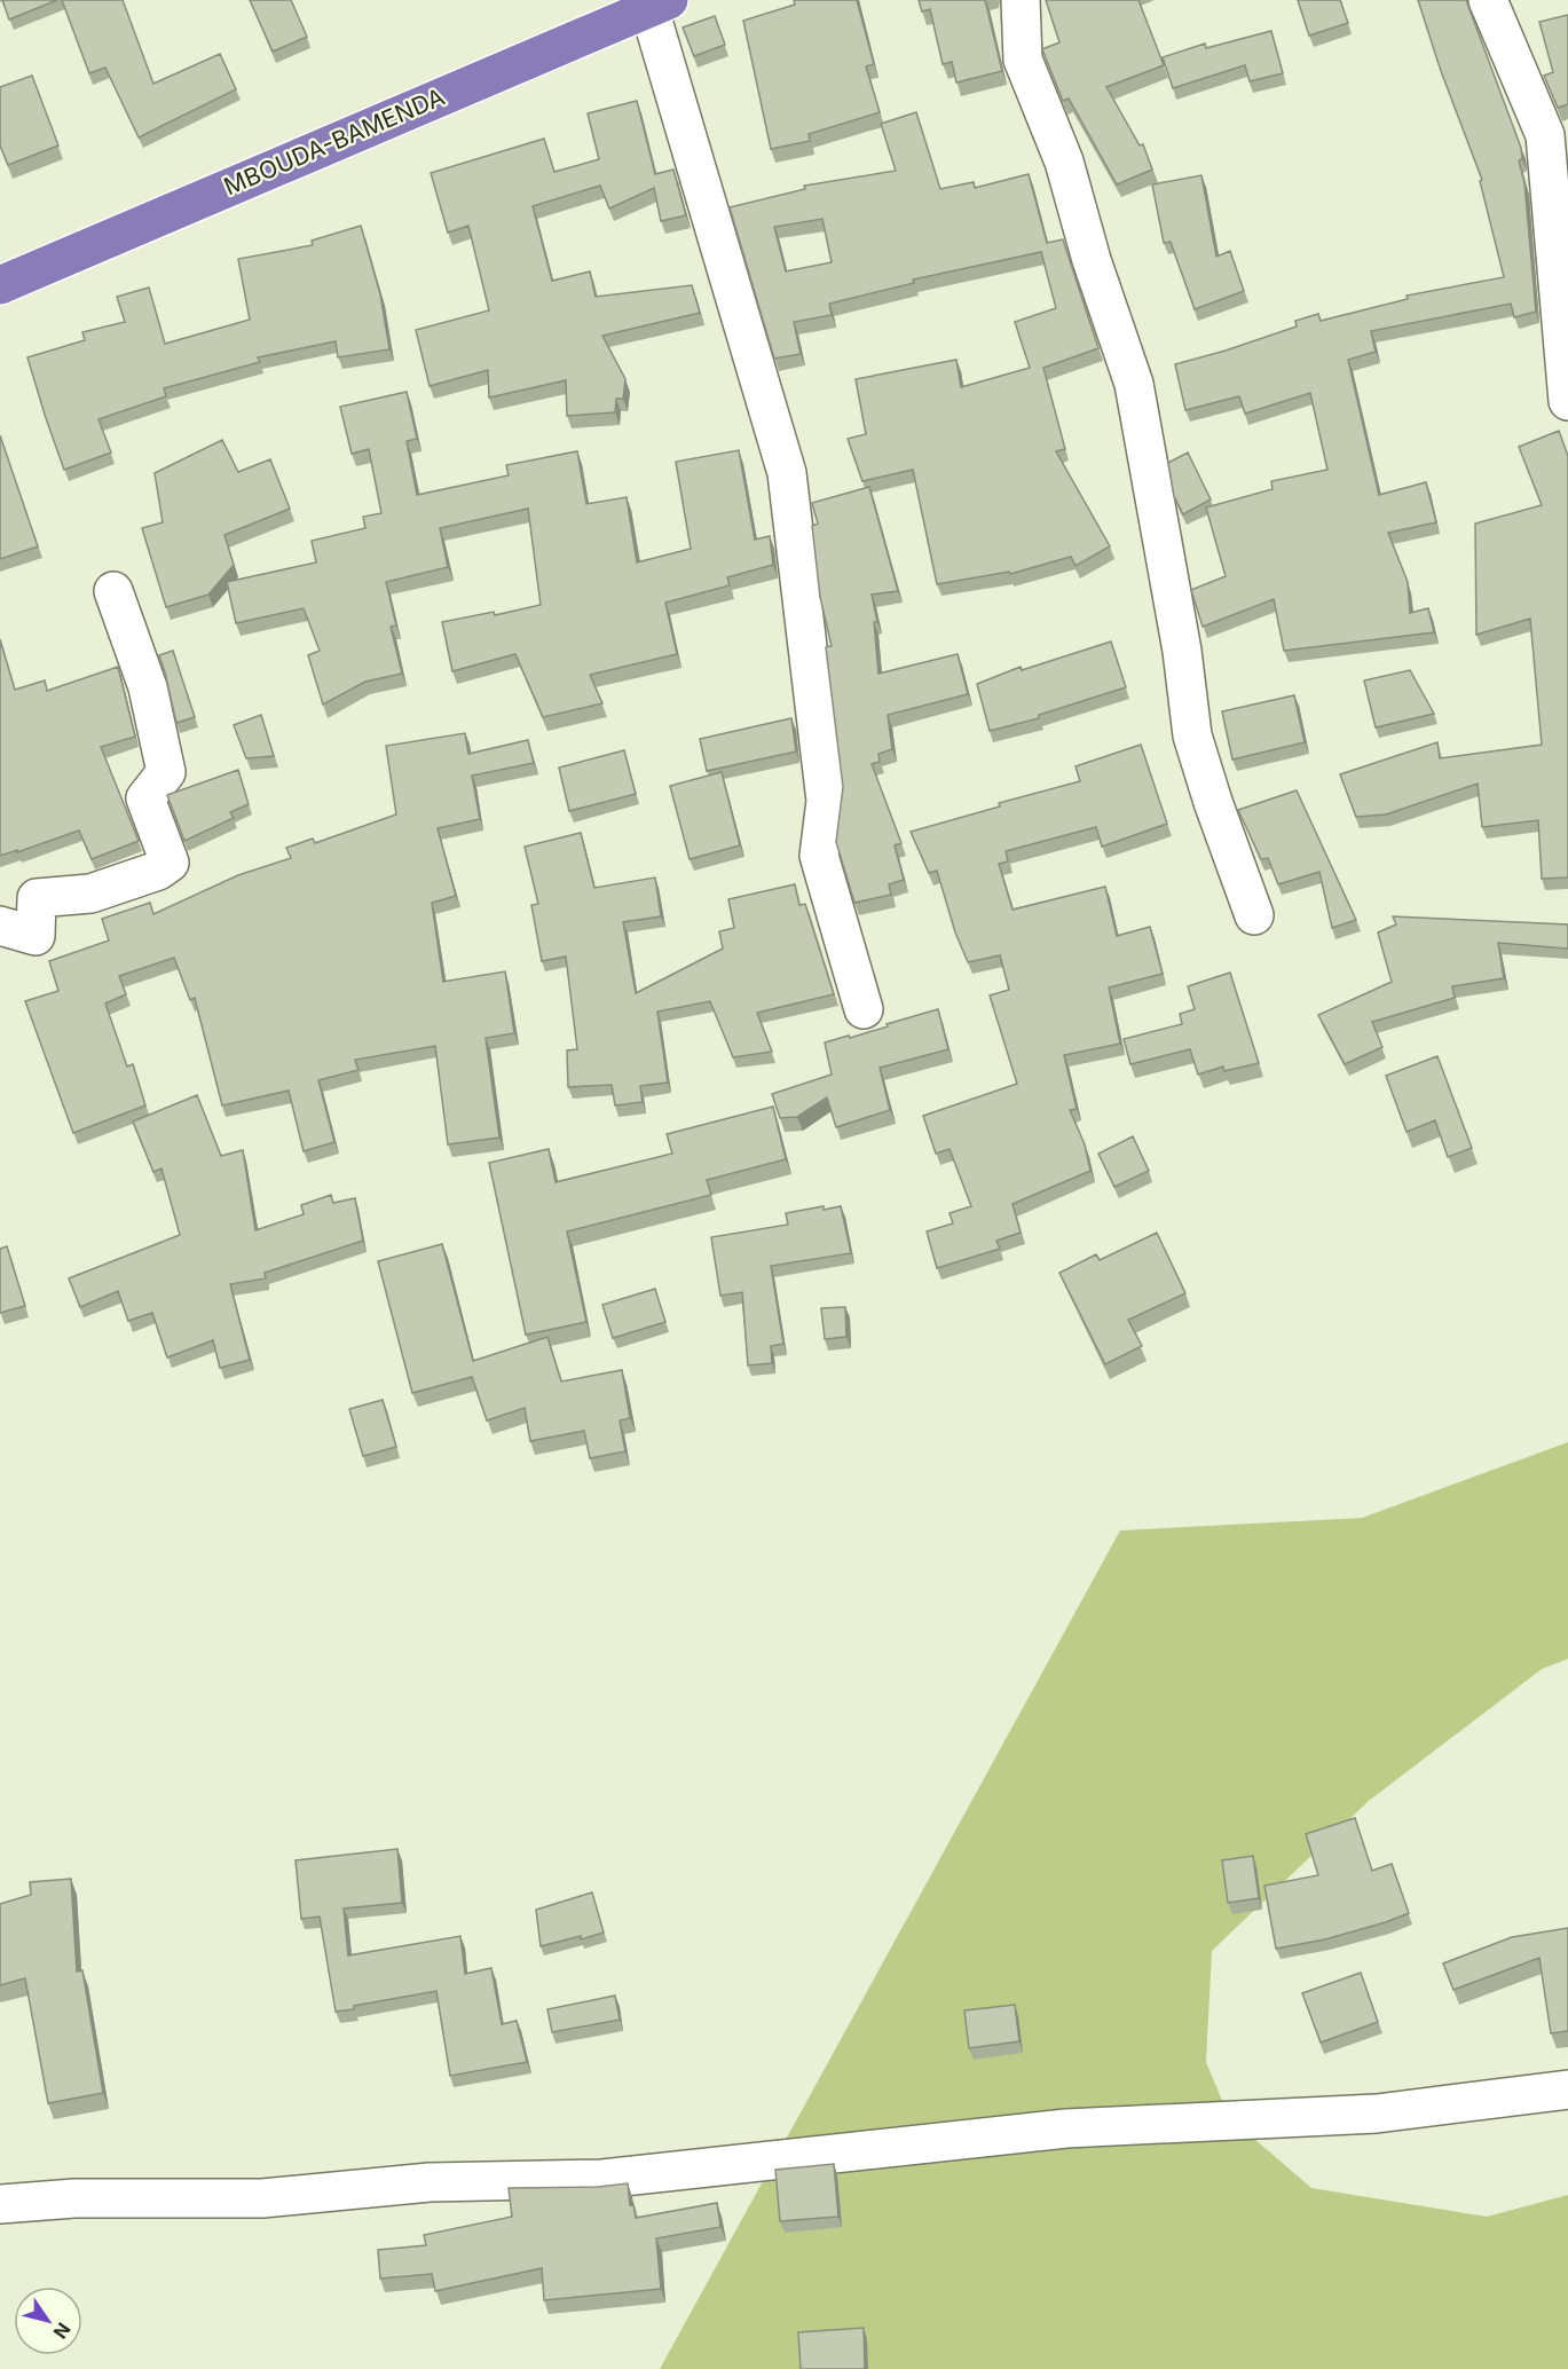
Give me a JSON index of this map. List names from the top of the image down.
{
  "streets": {
    "highway": ["MBOUDA-BAMENDA"]
  },
  "north": "bottom right"
}
